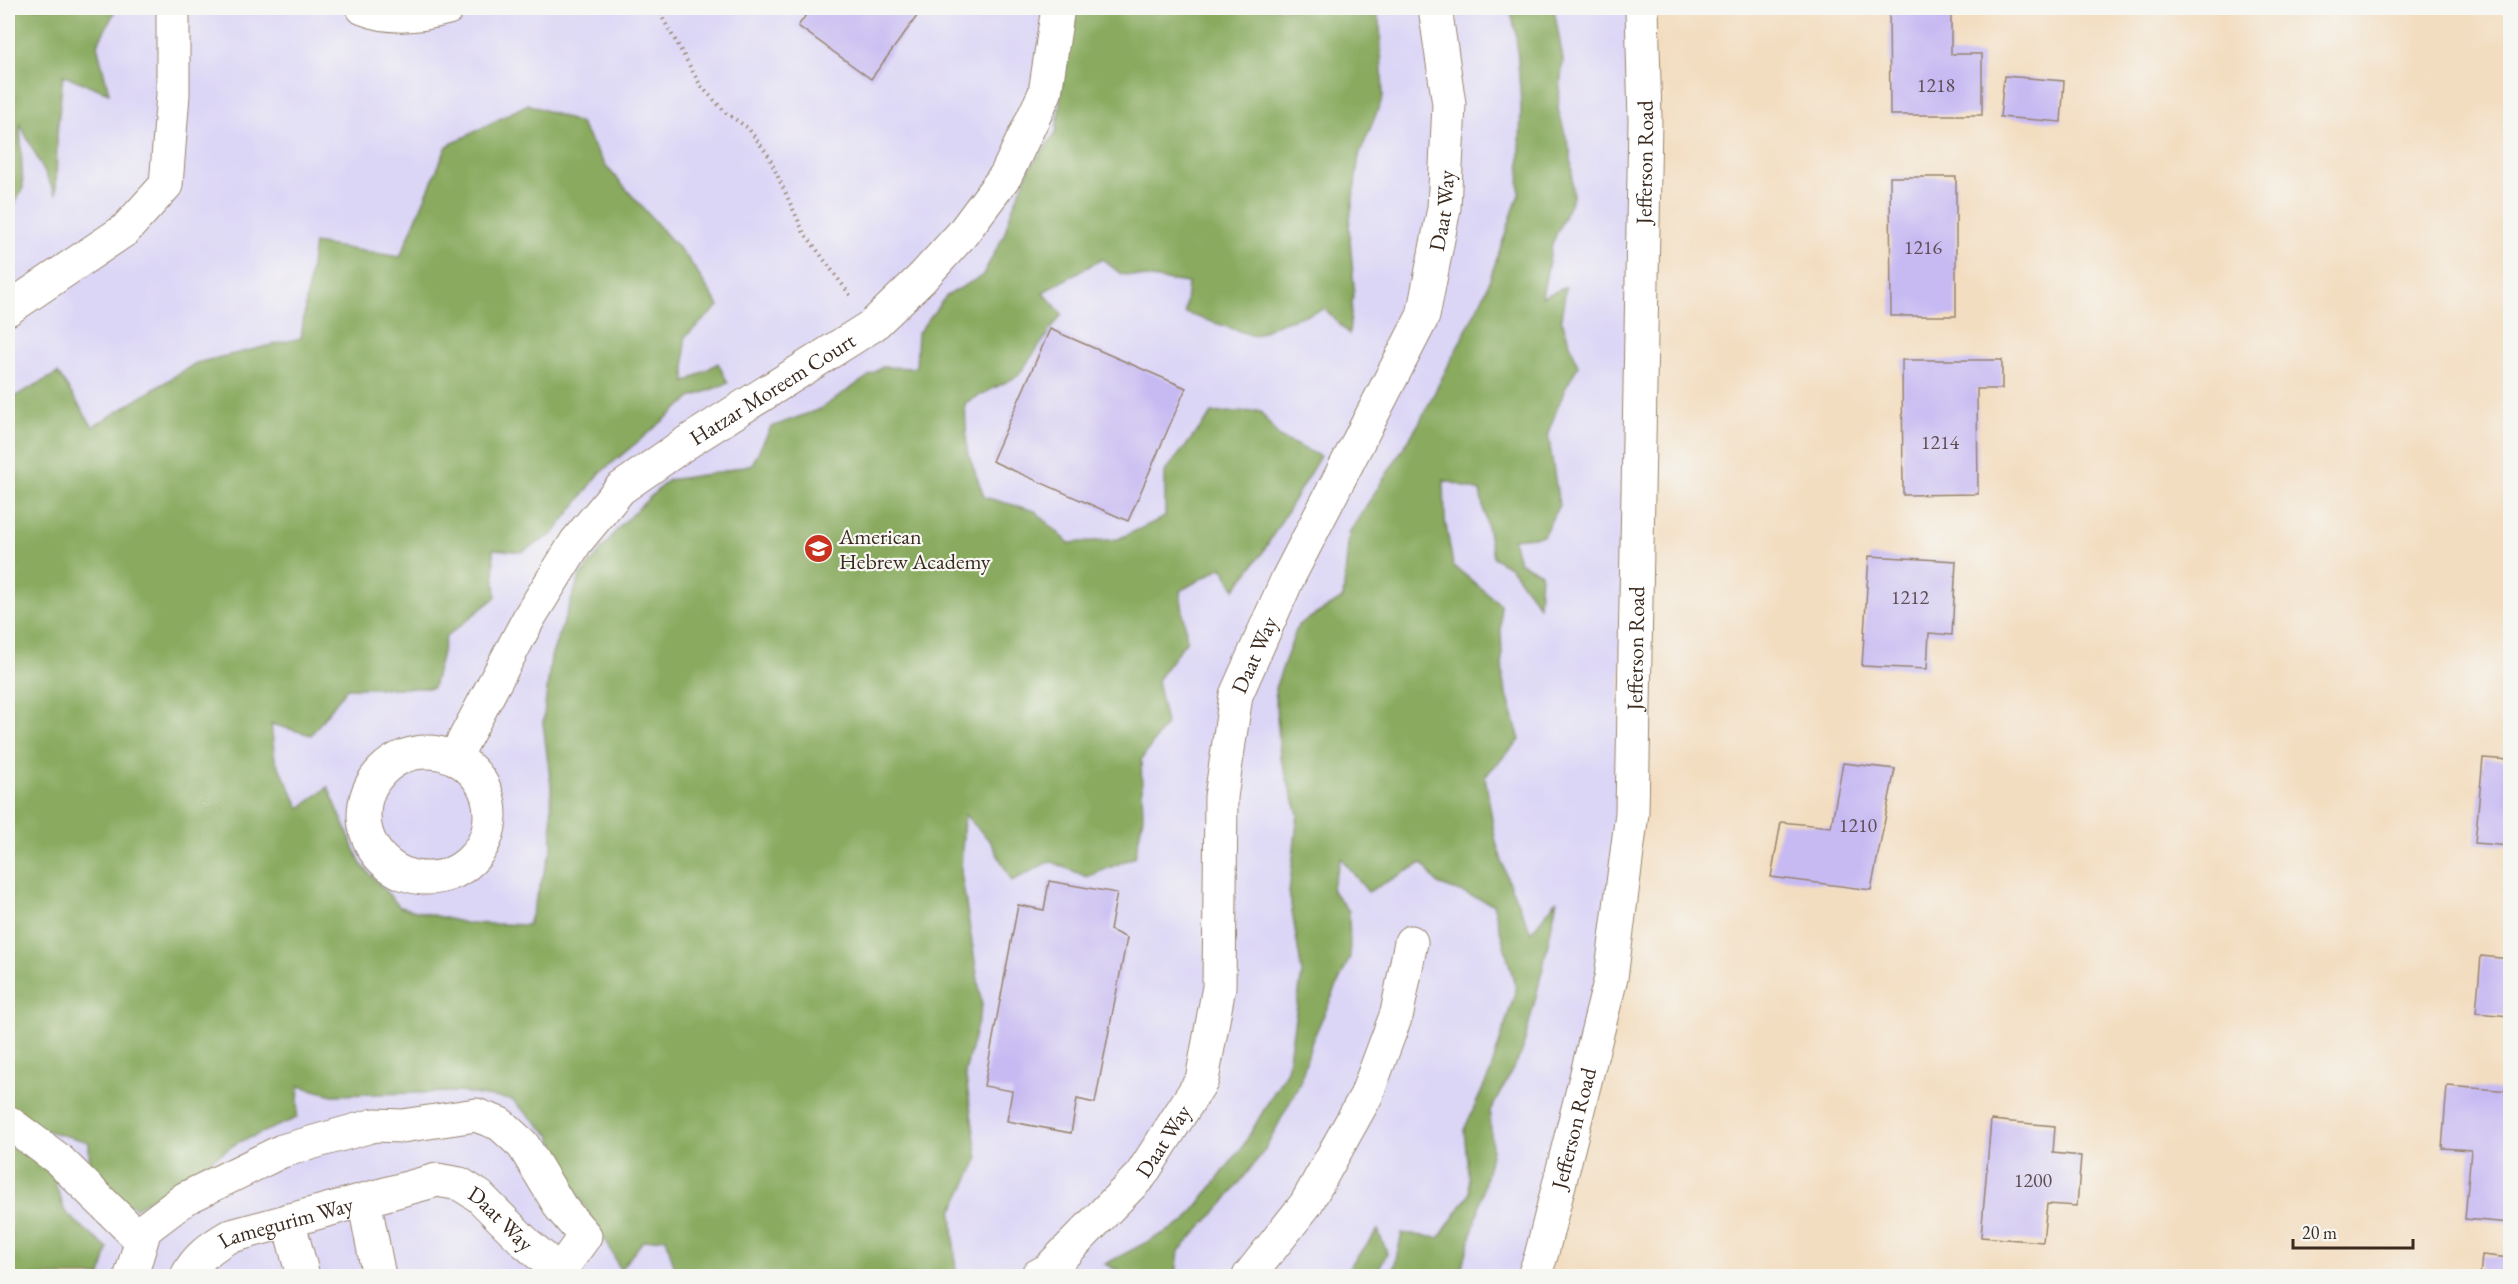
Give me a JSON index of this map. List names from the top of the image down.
{
  "streets": {
    "street": [
      "Jefferson Road",
      "Daat Way",
      "Hatzar Moreem Court",
      "Lamegurim Way"
    ]
  },
  "crossings": [
    ["Daat Way", "Lamegurim Way"]
  ],
  "places": {
    "school or university": ["American Hebrew Academy"]
  },
  "house_numbers": [
    "1218",
    "1216",
    "1214",
    "1212",
    "1210",
    "1200"
  ],
  "scale_bar": "20 m"
}
